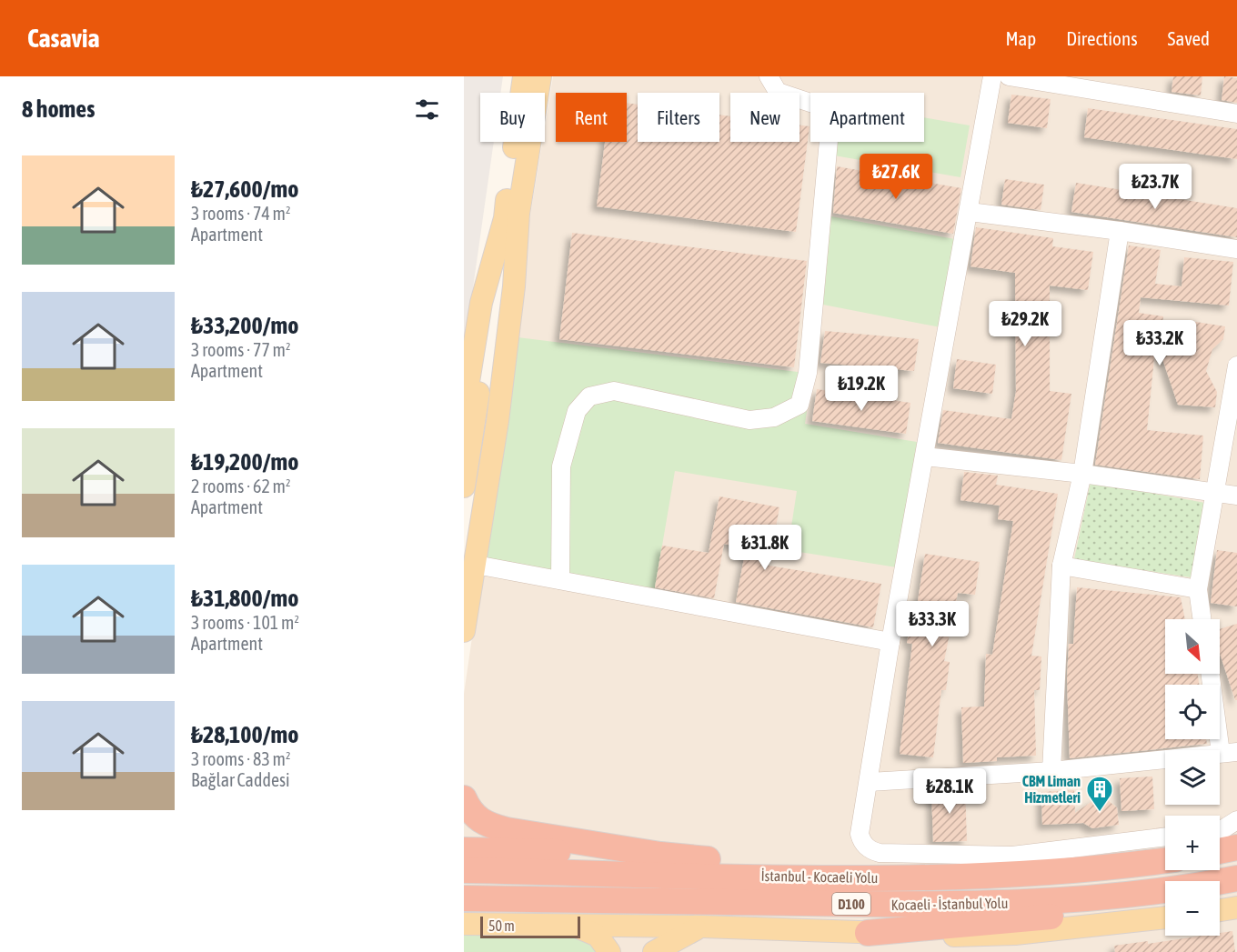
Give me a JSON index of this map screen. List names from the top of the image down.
{
  "streets": {
    "highway": ["İstanbul - Kocaeli Yolu", "D100", "Kocaeli - İstanbul Yolu"]
  },
  "places": {
    "building": ["CBM Liman Hizmetleri"]
  },
  "scale_bar": "50 m",
  "north": "bottom right",
  "page": {
    "header": "Casavia",
    "nav": ["Map", "Directions", "Saved"],
    "heading": "8 homes",
    "chip": [
      "Buy",
      "Rent",
      "Filters",
      "New",
      "Apartment"
    ],
    "list": [
      {
        "name": "₺27,600/mo",
        "note": "3 rooms · 74 m² · Apartment"
      },
      {
        "name": "₺33,200/mo",
        "note": "3 rooms · 77 m² · Apartment"
      },
      {
        "name": "₺19,200/mo",
        "note": "2 rooms · 62 m² · Apartment"
      },
      {
        "name": "₺31,800/mo",
        "note": "3 rooms · 101 m² · Apartment"
      },
      {
        "name": "₺28,100/mo",
        "note": "3 rooms · 83 m² · Bağlar Caddesi"
      }
    ],
    "price": [
      "₺27.6K",
      "₺23.7K",
      "₺29.2K",
      "₺33.2K",
      "₺19.2K",
      "₺31.8K",
      "₺33.3K",
      "₺28.1K"
    ],
    "map_buttons": ["+", "−"],
    "scale": "50 m"
  }
}
